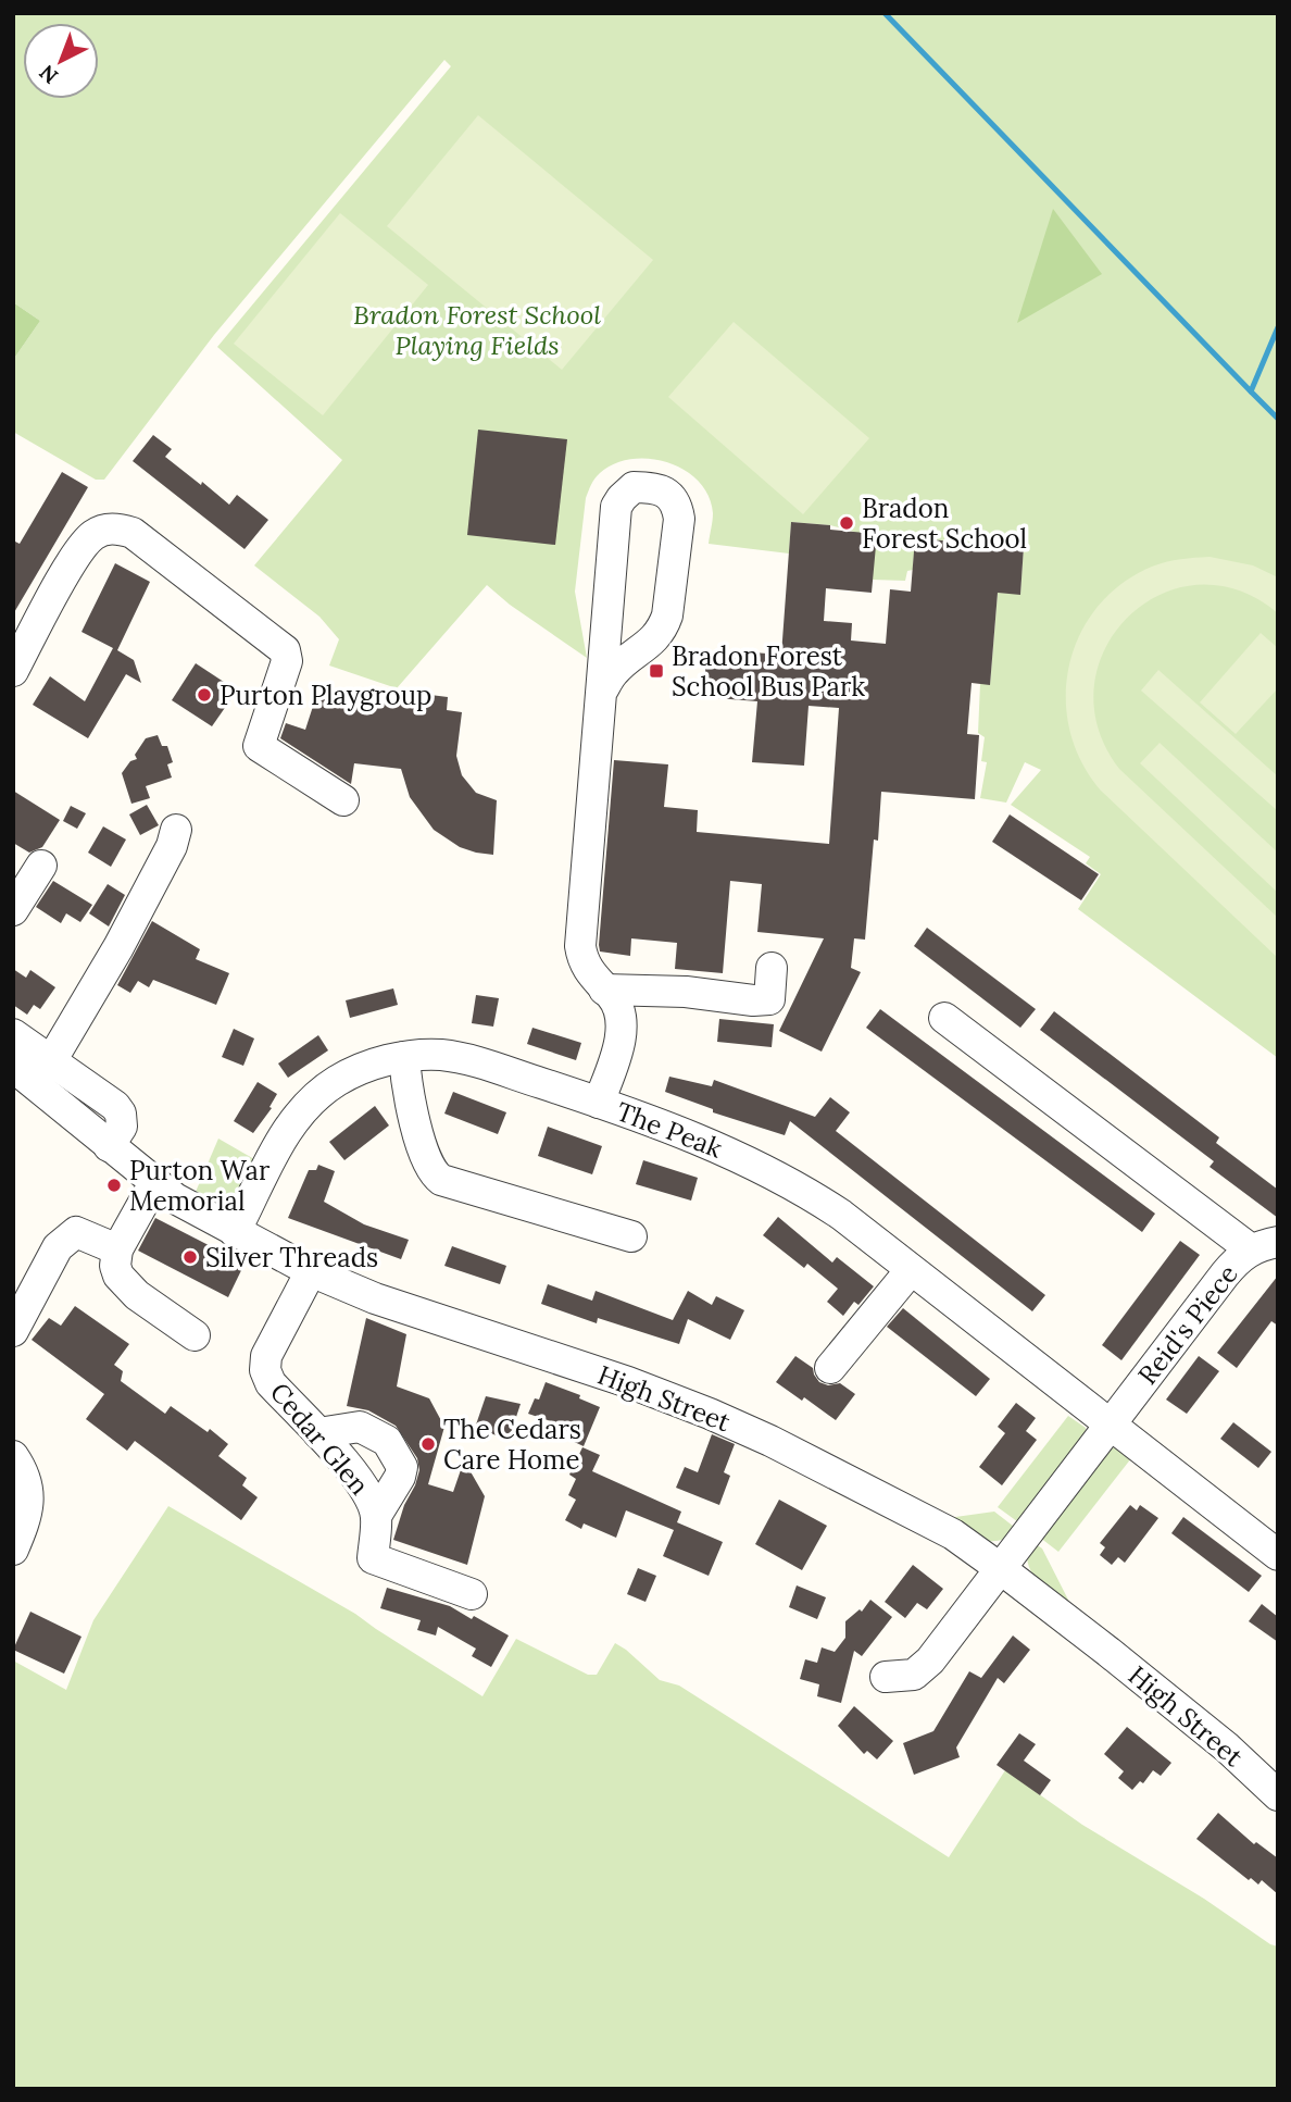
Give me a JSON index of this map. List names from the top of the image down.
{
  "streets": {
    "street": [
      "The Peak",
      "Reid's Piece",
      "High Street",
      "Cedar Glen"
    ]
  },
  "crossings": [
    ["The Peak", "Reid's Piece"],
    ["The Peak", "High Street"],
    ["Reid's Piece", "High Street"],
    ["High Street", "Cedar Glen"]
  ],
  "parks": ["Bradon Forest School Playing Fields"],
  "places": {
    "other": [
      "Bradon Forest School",
      "Purton Playgroup",
      "Purton War Memorial",
      "Silver Threads",
      "The Cedars Care Home"
    ],
    "transit": ["Bradon Forest School Bus Park"]
  },
  "north": "bottom left"
}
